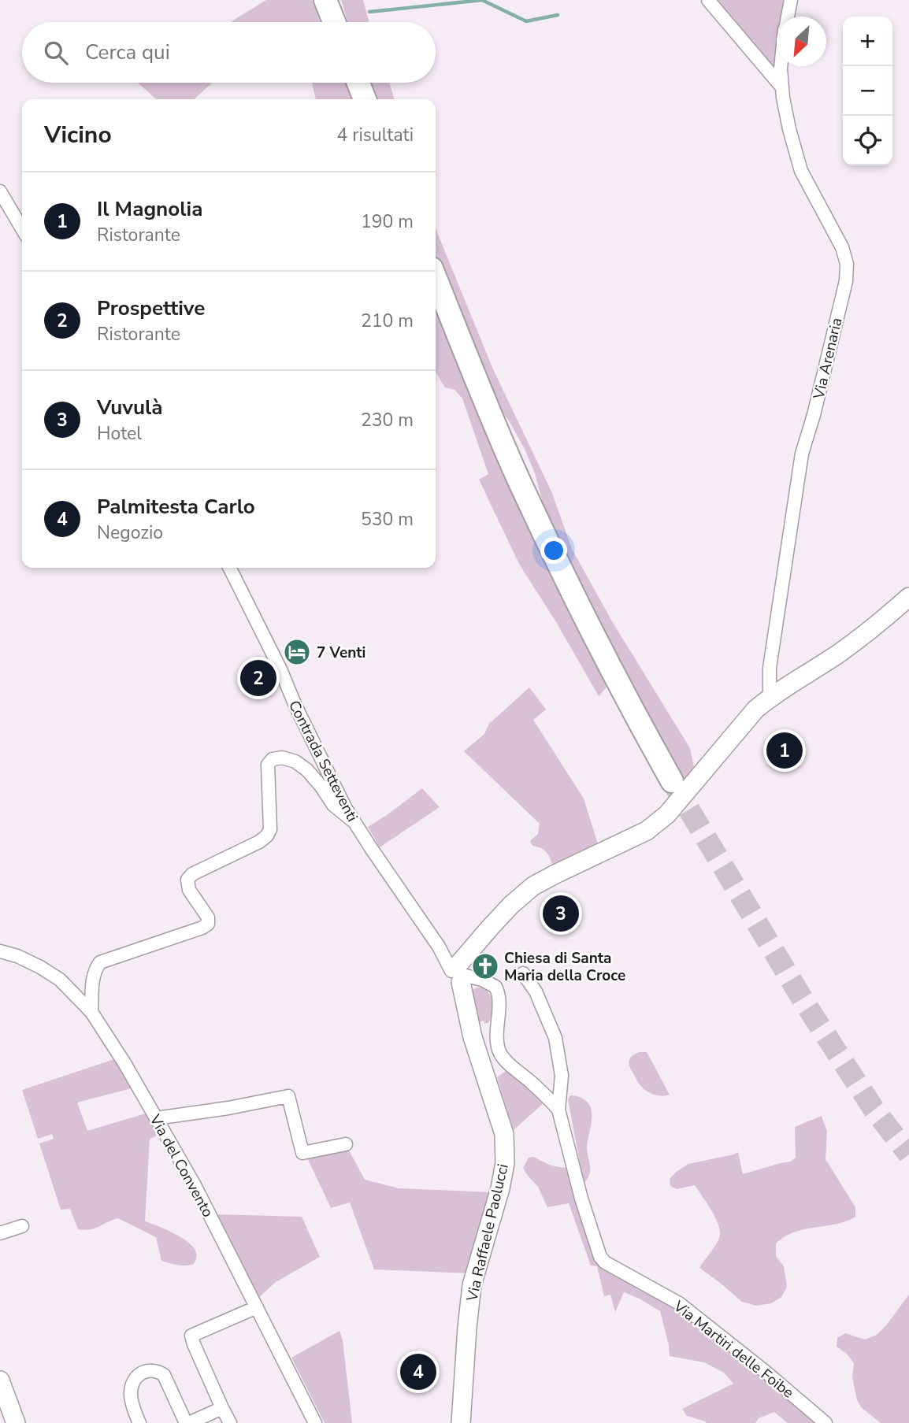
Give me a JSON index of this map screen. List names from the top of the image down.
{
  "streets": {
    "main road": ["Via Raffaele Paolucci"],
    "street": [
      "Via Arenaria",
      "Contrada Setteventi",
      "Via del Convento",
      "Via Martiri delle Foibe"
    ]
  },
  "crossings": [
    ["Contrada Setteventi", "Via Raffaele Paolucci"],
    ["Contrada Setteventi", "Via Martiri delle Foibe"],
    ["Via Raffaele Paolucci", "Via Martiri delle Foibe"]
  ],
  "places": {
    "hotel": ["7 Venti"],
    "church": ["Chiesa di Santa Maria della Croce"]
  },
  "north": "bottom left",
  "page": {
    "map_buttons": ["+", "−"],
    "search": "Cerca qui",
    "heading": ["Vicino", "4 risultati"],
    "list": [
      {
        "mark": "1",
        "name": "Il Magnolia",
        "note": "Ristorante",
        "value": "190 m"
      },
      {
        "mark": "2",
        "name": "Prospettive",
        "note": "Ristorante",
        "value": "210 m"
      },
      {
        "mark": "3",
        "name": "Vuvulà",
        "note": "Hotel",
        "value": "230 m"
      },
      {
        "mark": "4",
        "name": "Palmitesta Carlo",
        "note": "Negozio",
        "value": "530 m"
      }
    ],
    "pins": [
      "2",
      "1",
      "3",
      "4"
    ]
  }
}
